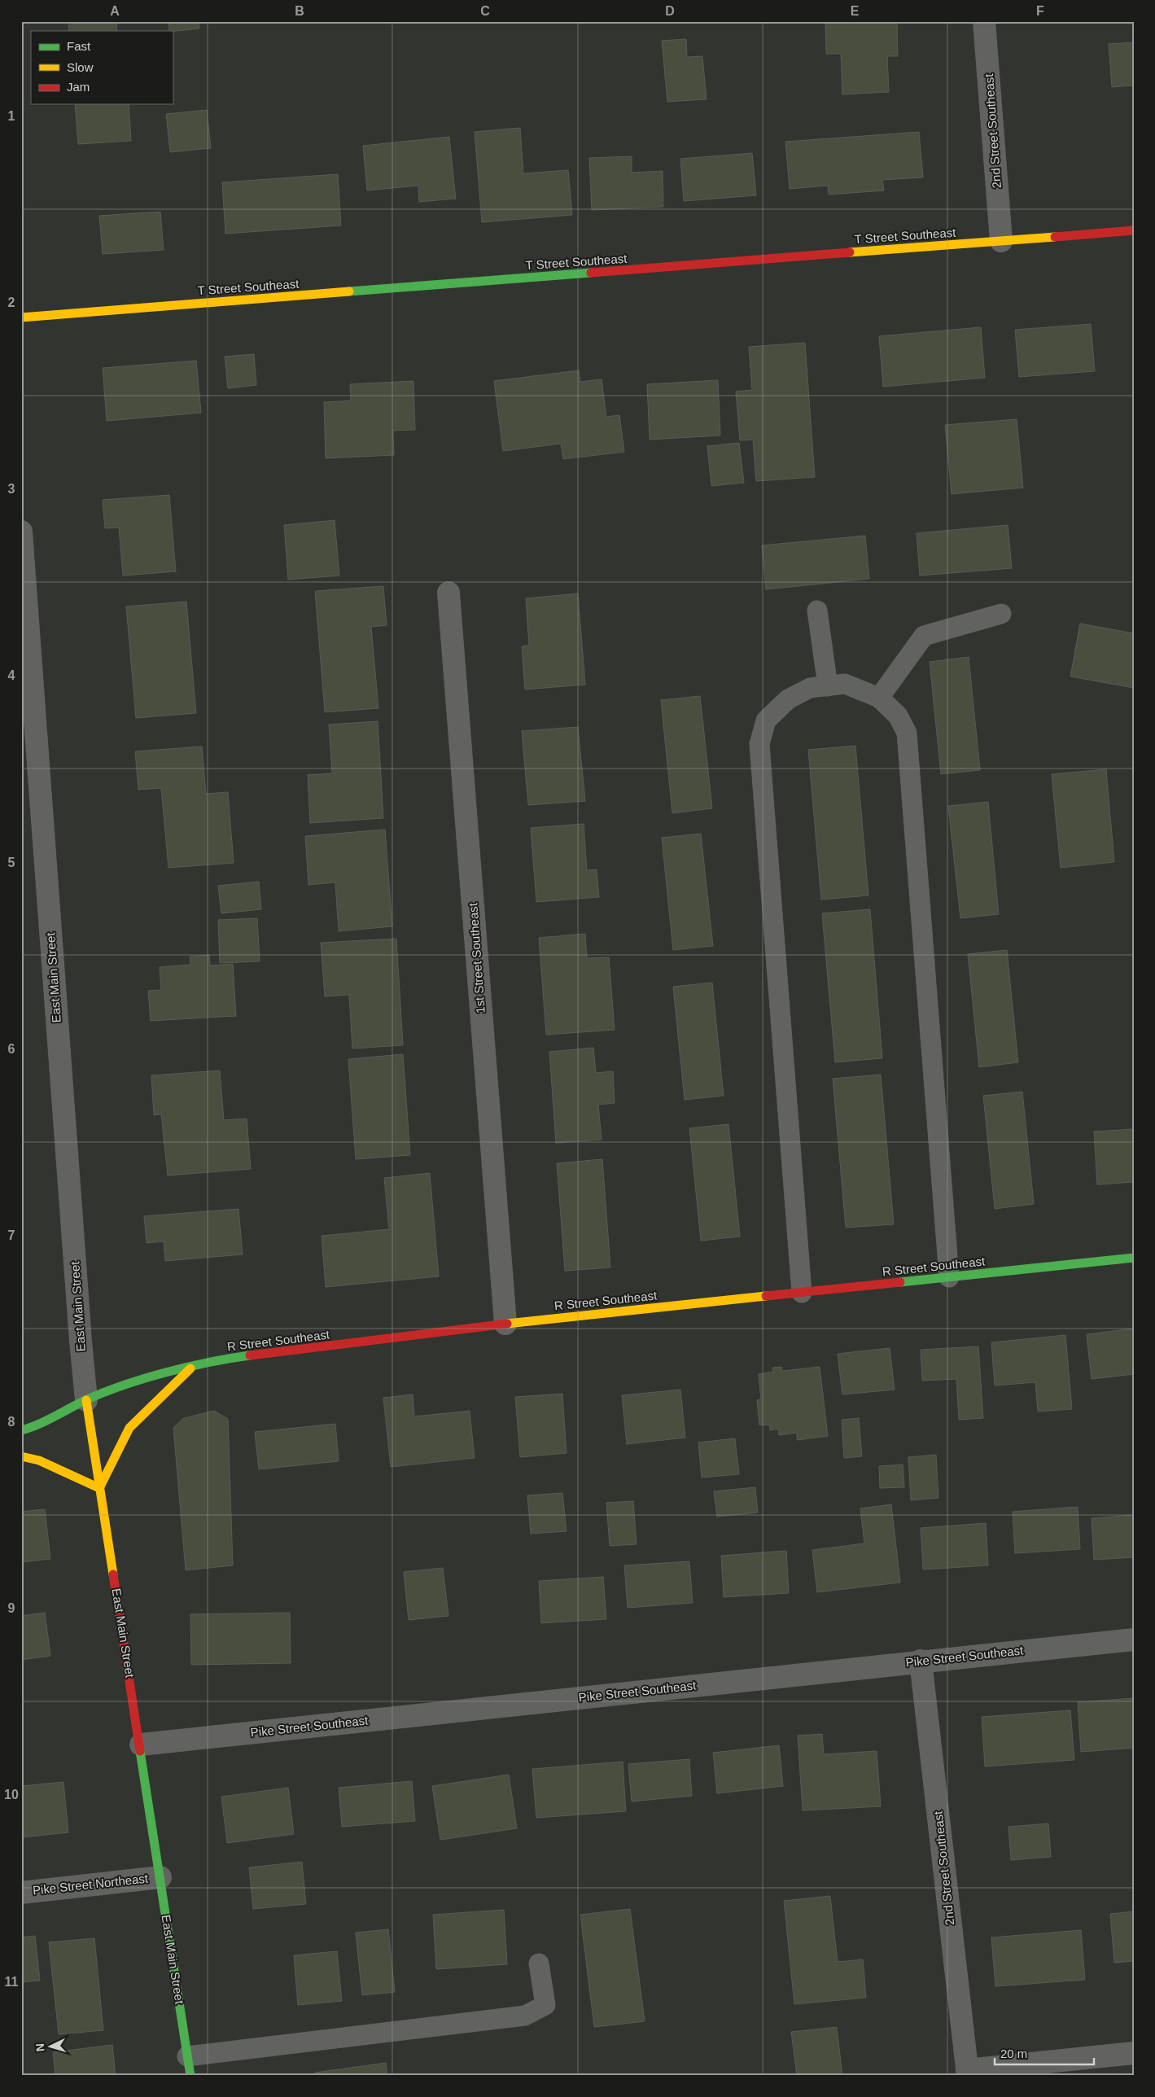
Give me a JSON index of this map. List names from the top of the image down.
{
  "streets": {
    "main road": ["T Street Southeast", "East Main Street", "R Street Southeast"],
    "street": [
      "2nd Street Southeast",
      "1st Street Southeast",
      "Pike Street Southeast",
      "Pike Street Northeast"
    ]
  },
  "crossings": [
    ["2nd Street Southeast", "T Street Southeast"],
    ["2nd Street Southeast", "Pike Street Southeast"],
    ["1st Street Southeast", "R Street Southeast"],
    ["East Main Street", "R Street Southeast"],
    ["East Main Street", "Pike Street Southeast"],
    ["East Main Street", "Pike Street Northeast"]
  ],
  "legend": ["Fast", "Slow", "Jam"],
  "scale_bar": "20 m",
  "north": "left",
  "grid": {
    "columns": [
      "A",
      "B",
      "C",
      "D",
      "E",
      "F"
    ],
    "rows": [
      "1",
      "2",
      "3",
      "4",
      "5",
      "6",
      "7",
      "8",
      "9",
      "10",
      "11"
    ]
  }
}
